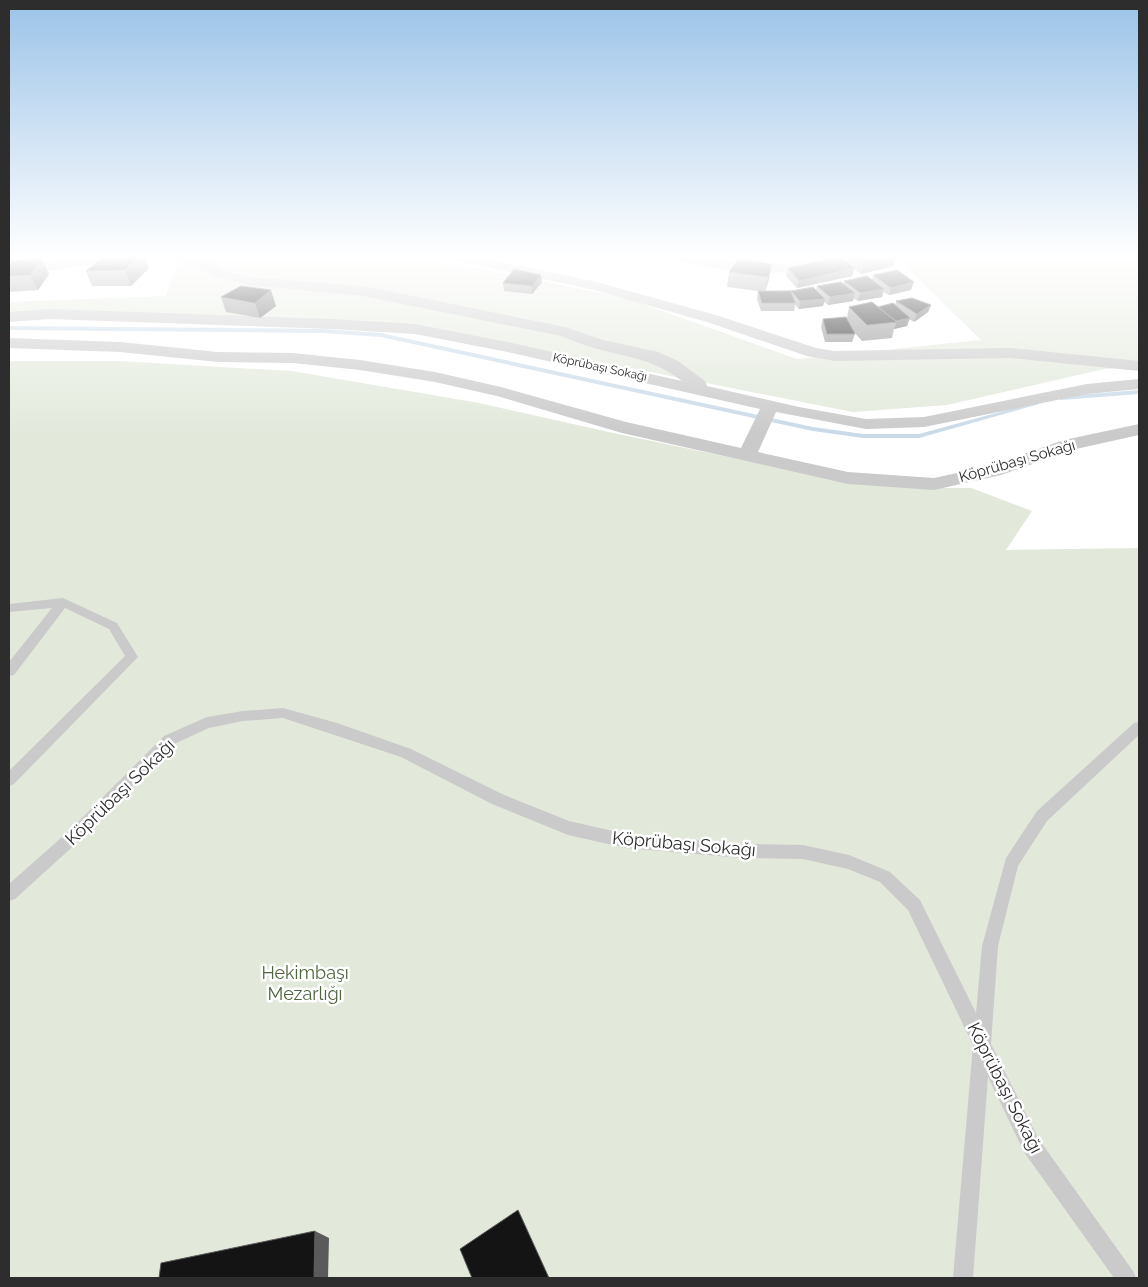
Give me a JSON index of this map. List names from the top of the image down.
{
  "streets": {
    "street": ["Köprübaşı Sokağı"]
  },
  "parks": ["Hekimbaşı Mezarlığı"]
}
